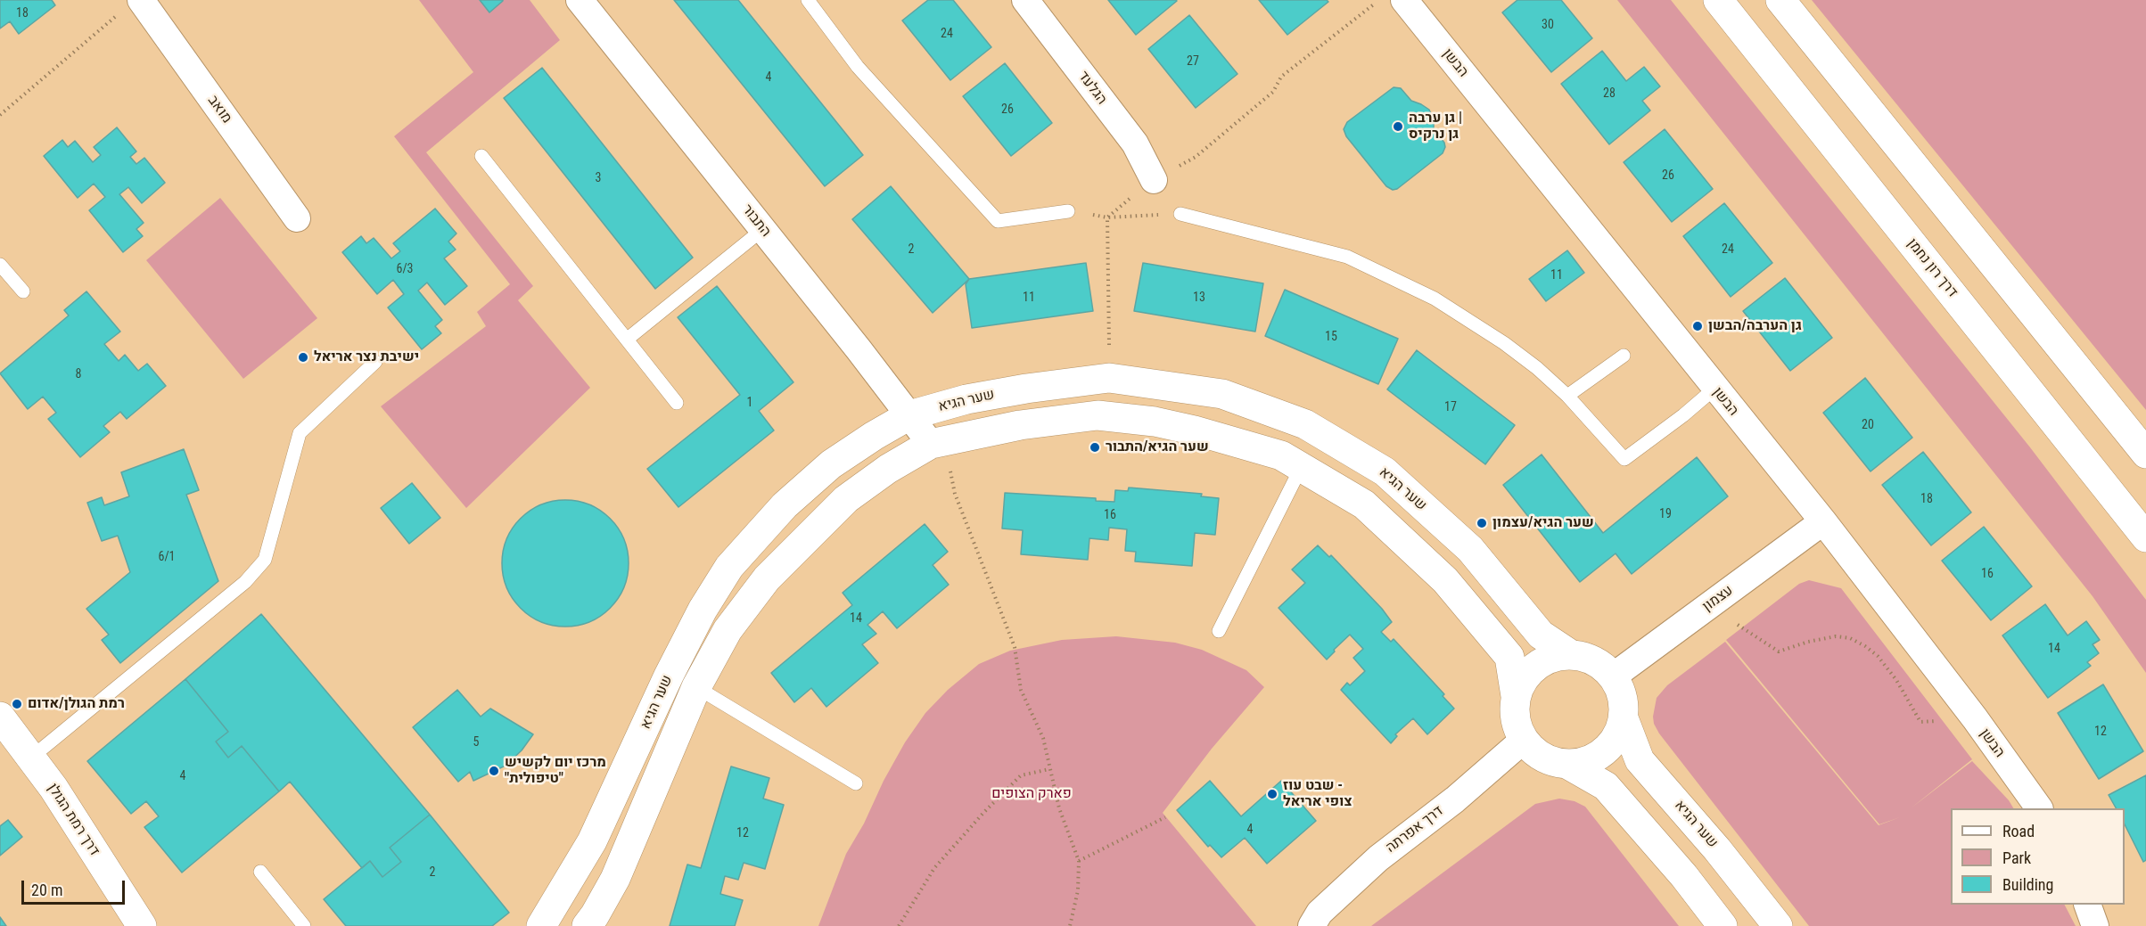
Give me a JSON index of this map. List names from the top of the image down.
{
  "streets": {
    "street": [
      "הבשן",
      "הגלעד",
      "מואב",
      "התבור",
      "דרך רון נחמן",
      "שער הגיא",
      "עצמון",
      "דרך רמת הגולן",
      "דרך אפרתה"
    ]
  },
  "crossings": [
    ["הבשן", "עצמון"],
    ["התבור", "שער הגיא"],
    ["שער הגיא", "עצמון"],
    ["שער הגיא", "דרך אפרתה"],
    ["עצמון", "דרך אפרתה"]
  ],
  "parks": ["פארק הצופים"],
  "places": [
    "גן ערבה | גן נרקיס",
    "גן הערבה/הבשן",
    "ישיבת נצר אריאל",
    "שער הגיא/התבור",
    "שער הגיא/עצמון",
    "רמת הגולן/אדום",
    "מרכז יום לקשיש \"טיפולית\"",
    "שבט עוז - צופי אריאל"
  ],
  "house_numbers": [
    "18",
    "30",
    "24",
    "27",
    "4",
    "28",
    "26",
    "26",
    "3",
    "2",
    "24",
    "6/3",
    "11",
    "11",
    "13",
    "15",
    "8",
    "1",
    "17",
    "20",
    "18",
    "19",
    "16",
    "6/1",
    "16",
    "14",
    "14",
    "12",
    "5",
    "4",
    "4",
    "12",
    "2"
  ],
  "legend": ["Road", "Park", "Building"],
  "scale_bar": "20 m"
}
